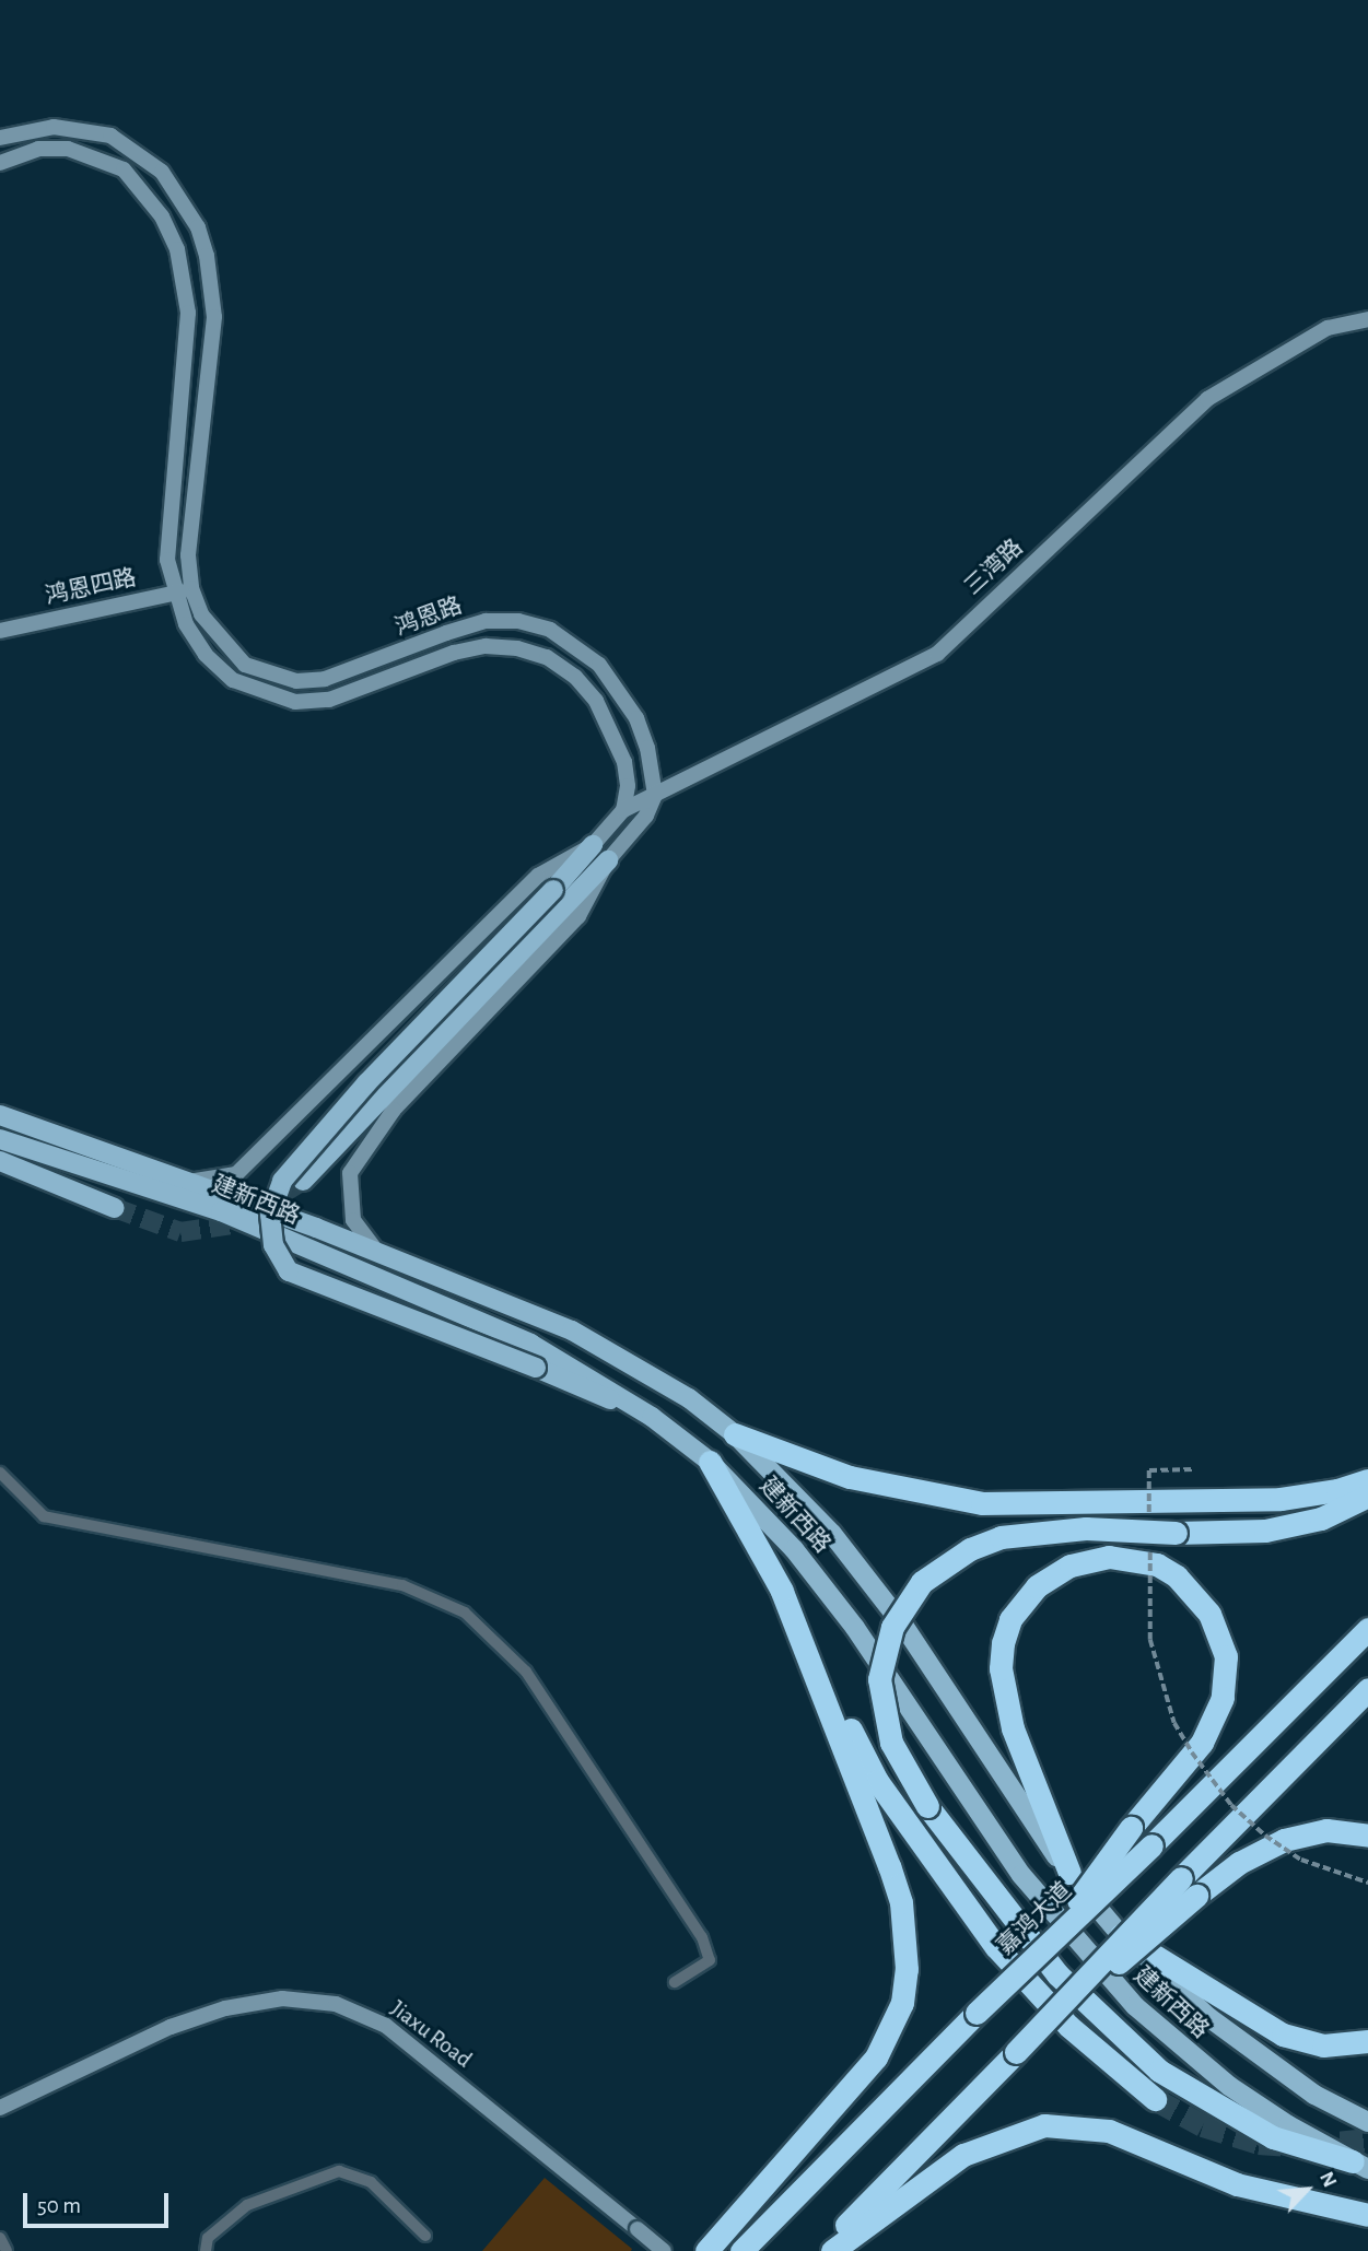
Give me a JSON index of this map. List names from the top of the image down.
{
  "streets": {
    "highway": ["嘉鸿大道"],
    "main road": [
      "三湾路",
      "鸿恩四路",
      "鸿恩路",
      "建新西路",
      "Jiaxu Road"
    ]
  },
  "crossings": [
    ["三湾路", "鸿恩路"],
    ["鸿恩四路", "鸿恩路"]
  ],
  "scale_bar": "50 m",
  "north": "top right"
}
